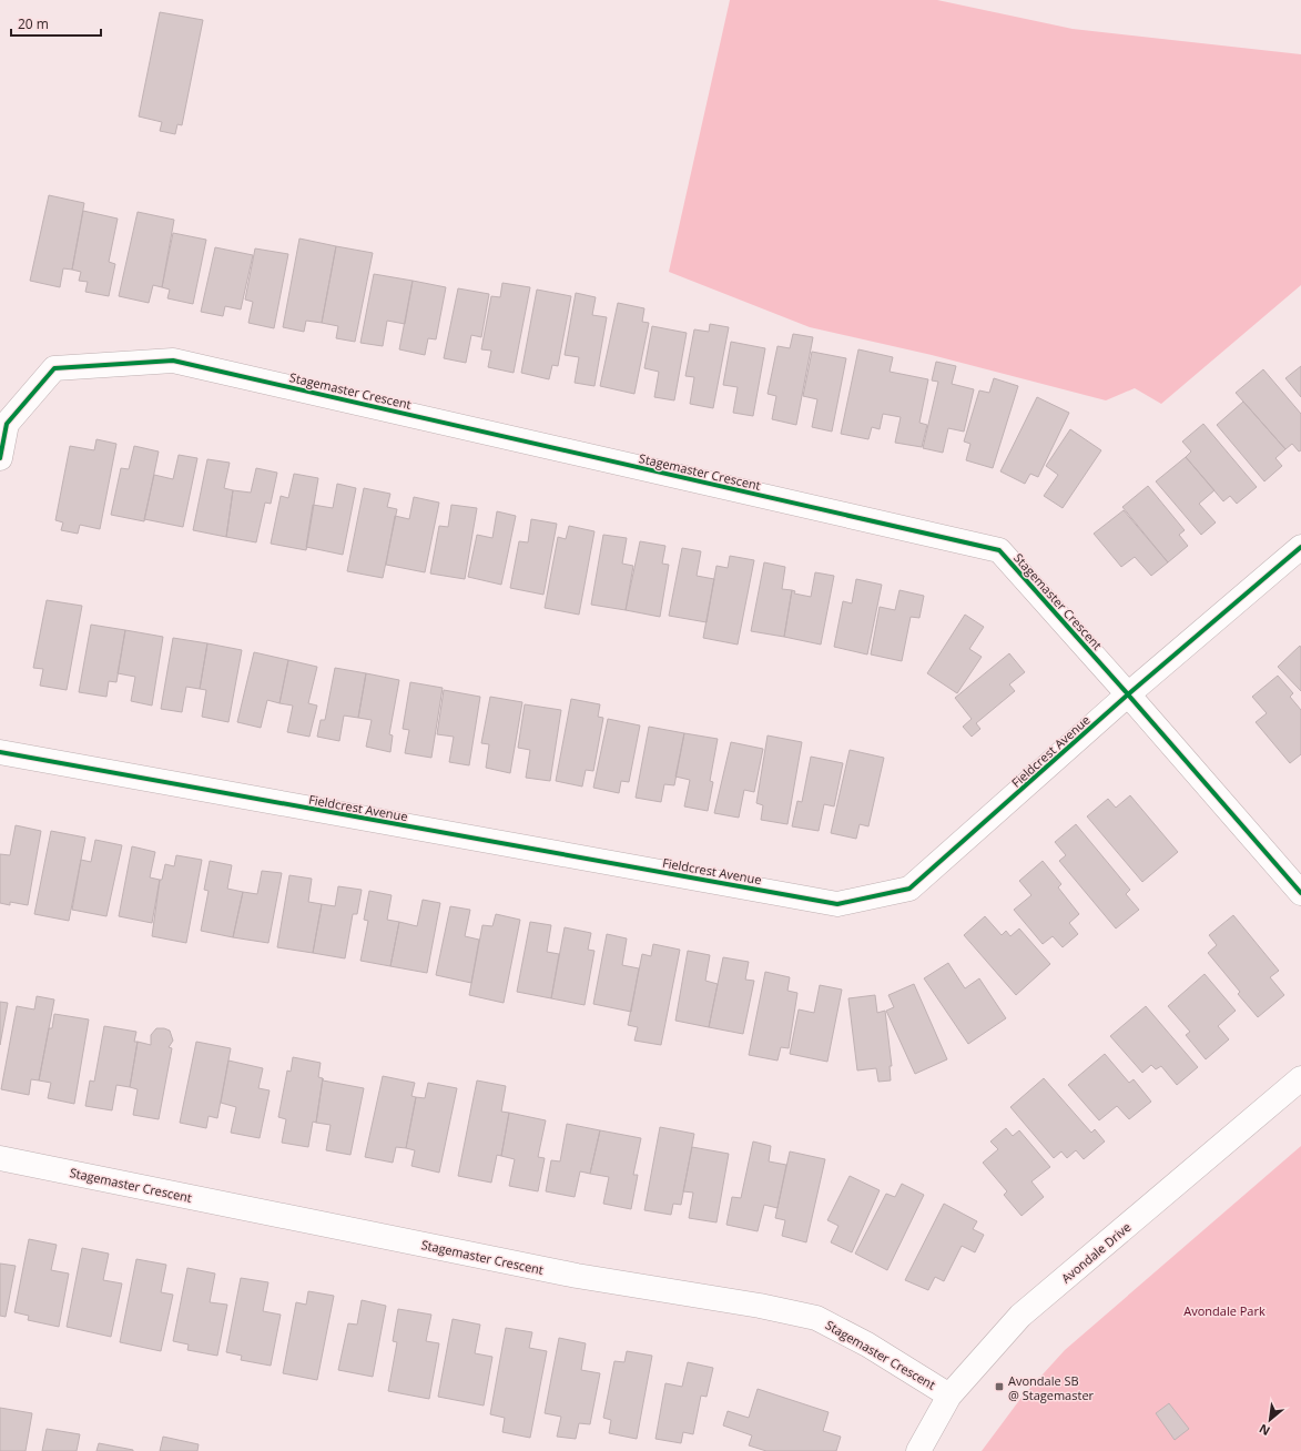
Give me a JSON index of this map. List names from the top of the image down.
{
  "streets": {
    "street": ["Stagemaster Crescent", "Fieldcrest Avenue", "Avondale Drive"]
  },
  "crossings": [
    ["Stagemaster Crescent", "Fieldcrest Avenue"],
    ["Stagemaster Crescent", "Avondale Drive"]
  ],
  "parks": ["Avondale Park"],
  "places": {
    "transit": ["Avondale SB @ Stagemaster"]
  },
  "scale_bar": "20 m",
  "north": "bottom left"
}
